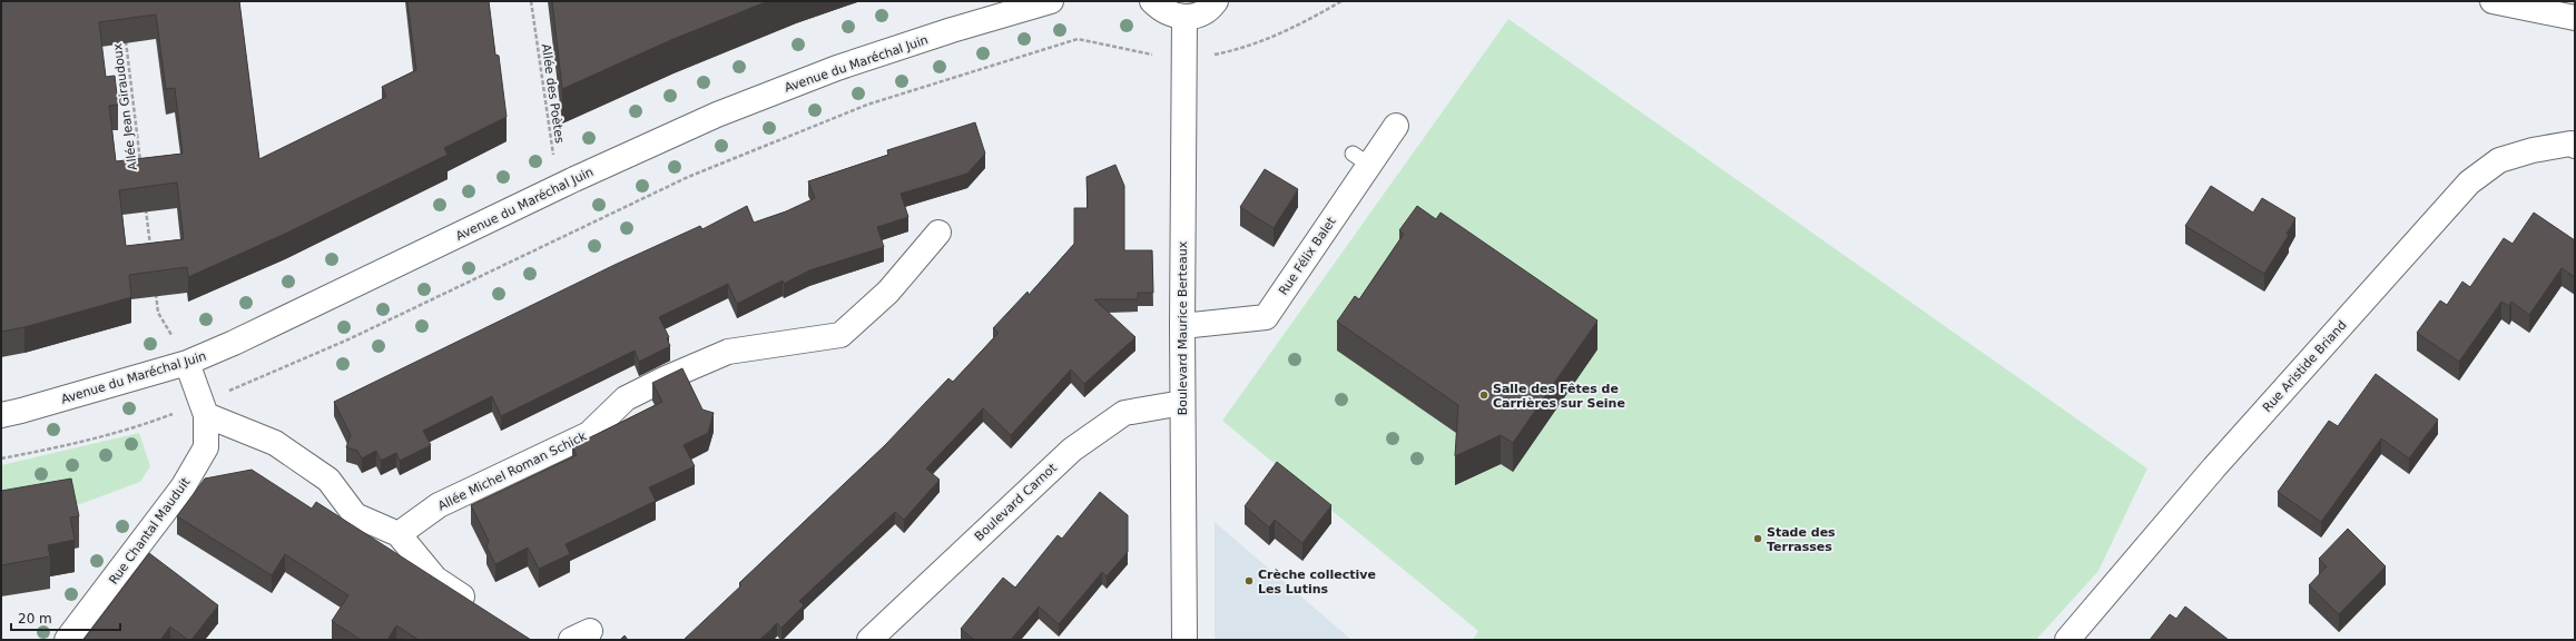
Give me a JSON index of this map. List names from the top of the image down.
{
  "streets": {
    "main road": [
      "Avenue du Maréchal Juin",
      "Rue Félix Balet",
      "Boulevard Maurice Berteaux",
      "Rue Aristide Briand",
      "Allée Michel Roman Schick",
      "Boulevard Carnot",
      "Rue Chantal Mauduit"
    ],
    "path": ["Allée des Poètes", "Allée Jean Giraudoux"]
  },
  "crossings": [
    ["Avenue du Maréchal Juin", "Allée des Poètes"],
    ["Avenue du Maréchal Juin", "Rue Chantal Mauduit"],
    ["Rue Félix Balet", "Boulevard Maurice Berteaux"],
    ["Boulevard Maurice Berteaux", "Boulevard Carnot"]
  ],
  "places": ["Salle des Fêtes de Carrières sur Seine", "Stade des Terrasses", "Crèche collective Les Lutins"],
  "scale_bar": "20 m"
}
